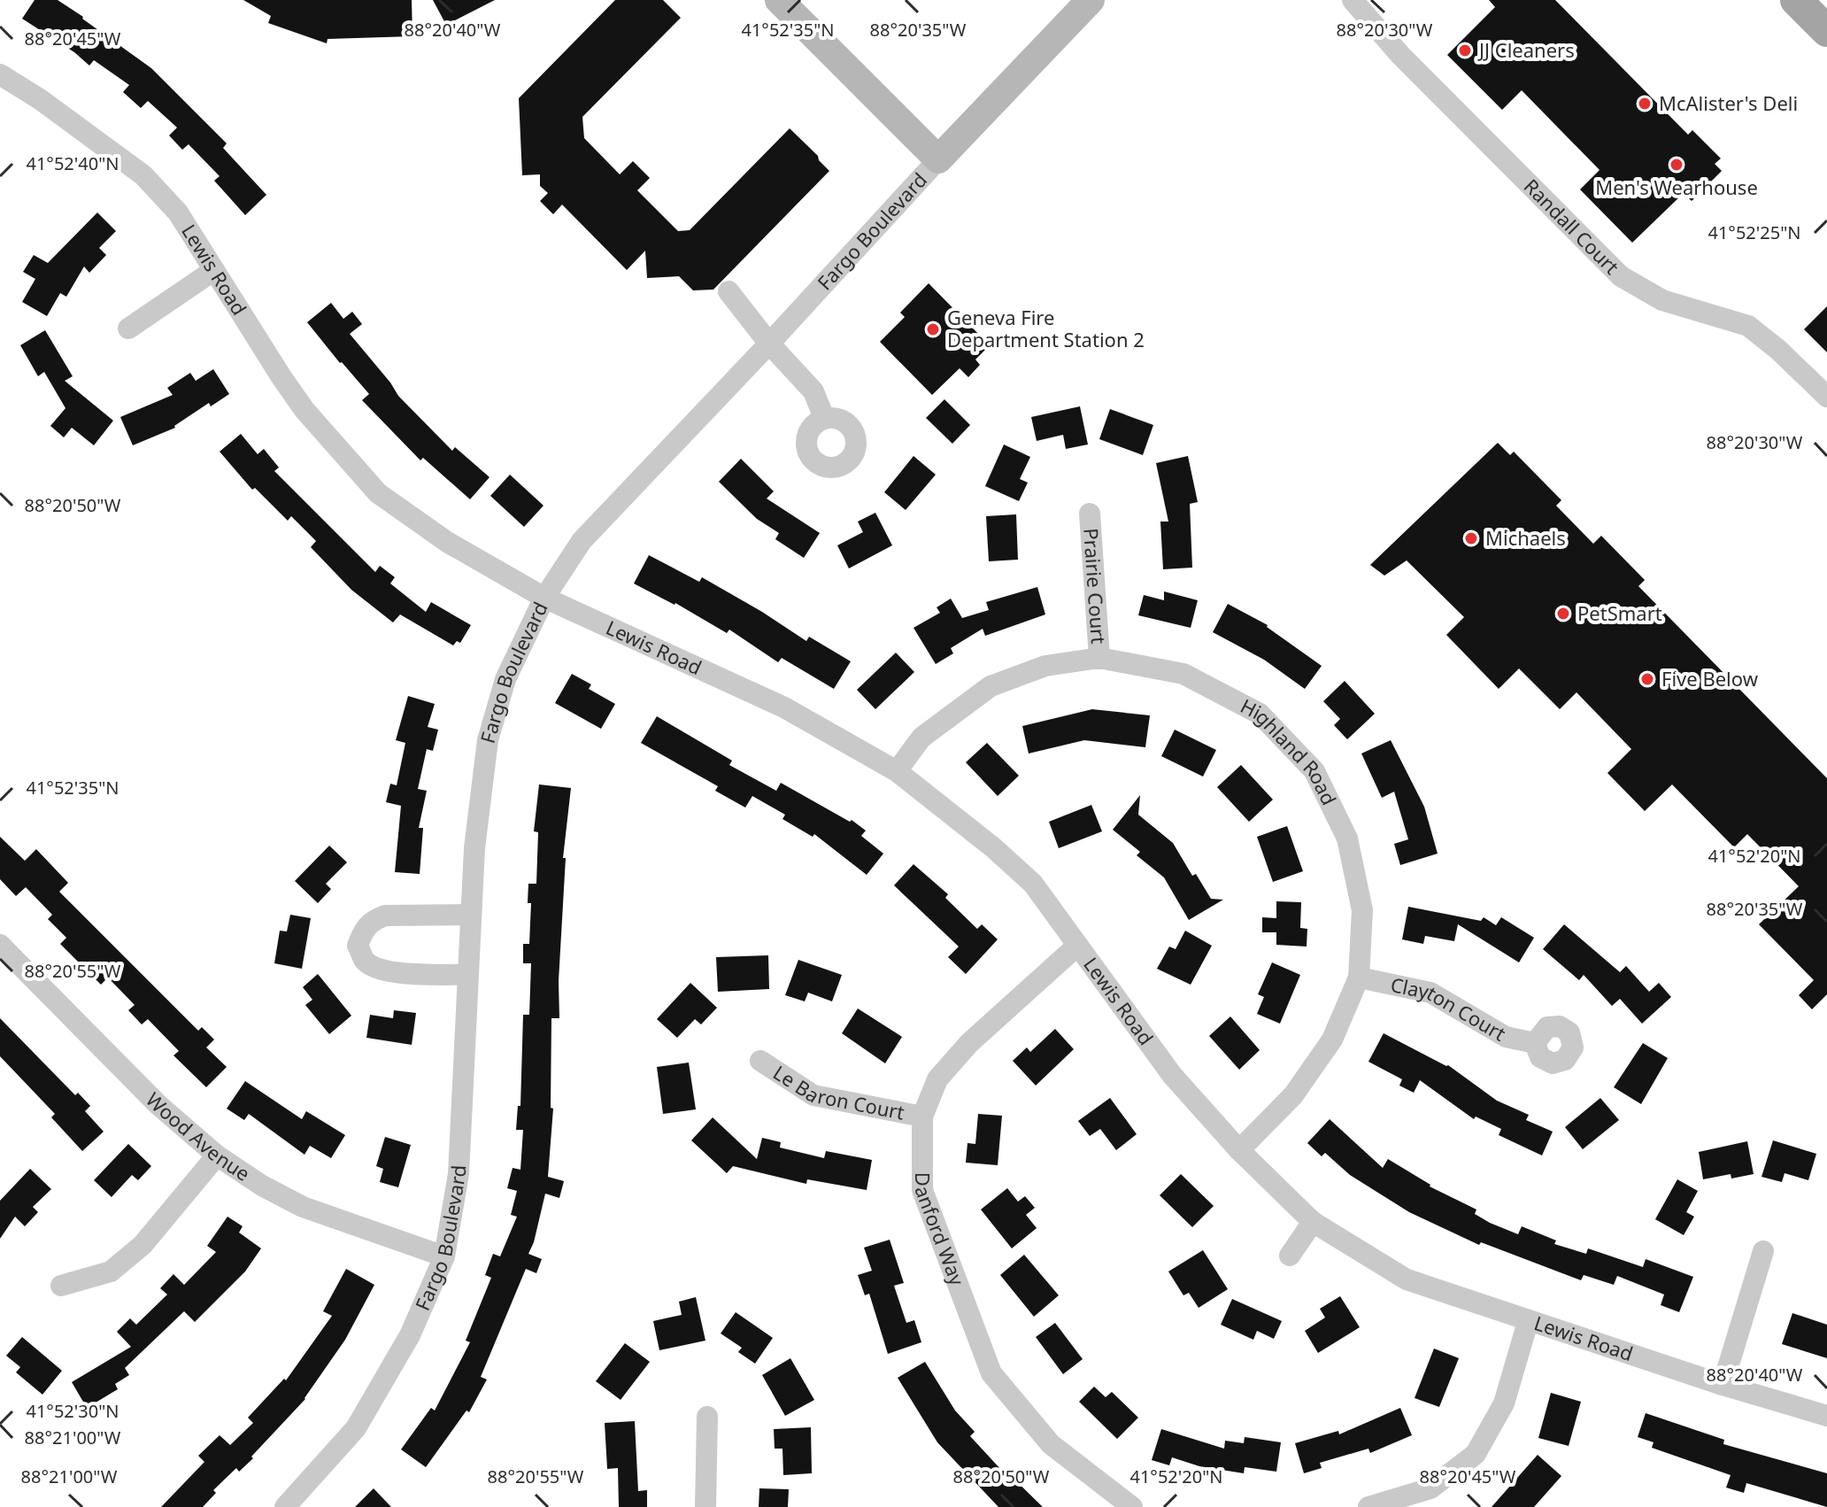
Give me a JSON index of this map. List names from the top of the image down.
{
  "streets": {
    "main road": ["Fargo Boulevard"],
    "street": [
      "Randall Court",
      "Lewis Road",
      "Prairie Court",
      "Highland Road",
      "Clayton Court",
      "Le Baron Court",
      "Wood Avenue",
      "Danford Way"
    ]
  },
  "crossings": [
    ["Fargo Boulevard", "Lewis Road"],
    ["Fargo Boulevard", "Wood Avenue"],
    ["Lewis Road", "Highland Road"],
    ["Lewis Road", "Danford Way"],
    ["Prairie Court", "Highland Road"],
    ["Highland Road", "Clayton Court"],
    ["Le Baron Court", "Danford Way"]
  ],
  "places": [
    "JJ Cleaners",
    "McAlister's Deli",
    "Men's Wearhouse",
    "Geneva Fire Department Station 2",
    "Michaels",
    "PetSmart",
    "Five Below"
  ],
  "coordinates": [
    "88°20'40\"W",
    "41°52'35\"N",
    "88°20'35\"W",
    "88°20'30\"W",
    "88°20'45\"W",
    "41°52'40\"N",
    "41°52'25\"N",
    "88°20'50\"W",
    "41°52'20\"N",
    "88°20'55\"W",
    "41°52'30\"N",
    "88°21'00\"W"
  ]
}
